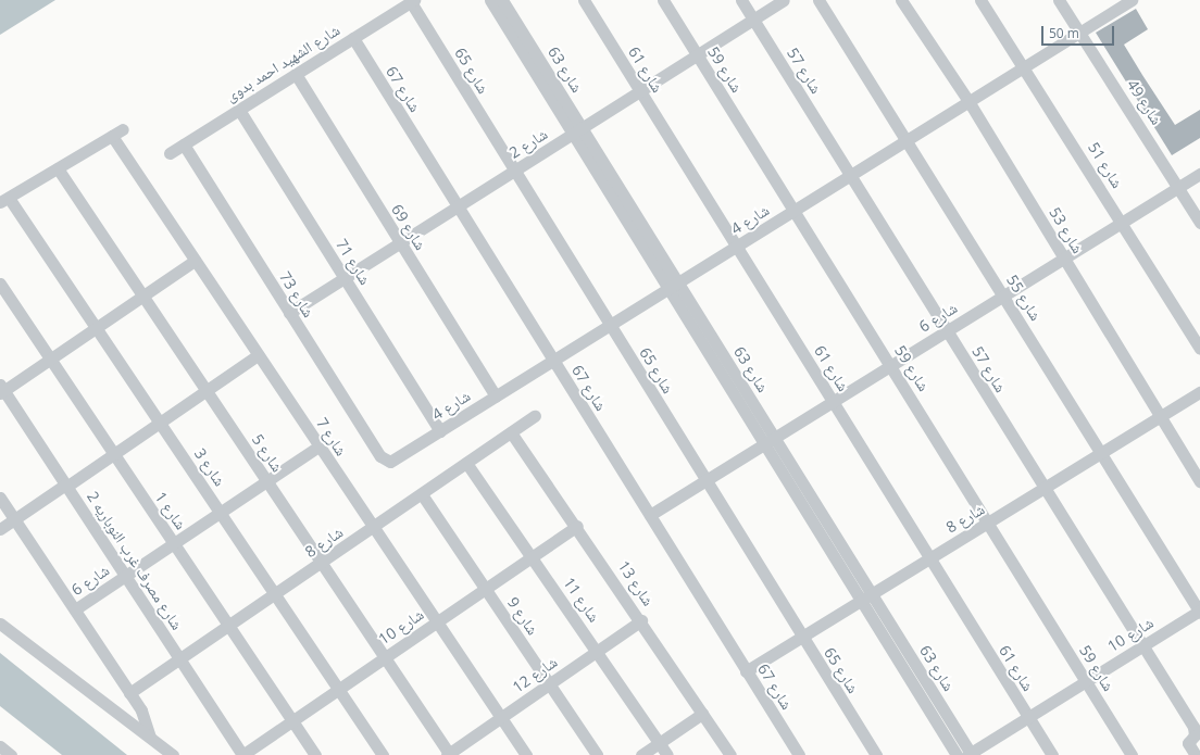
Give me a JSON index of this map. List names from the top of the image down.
{
  "streets": {
    "street": [
      "شارع الشهيد احمد بدوى",
      "شارع 63",
      "شارع 61",
      "شارع 59",
      "شارع 65",
      "شارع 57",
      "شارع 67",
      "شارع 49",
      "شارع 2",
      "شارع 51",
      "شارع 4",
      "شارع 69",
      "شارع 53",
      "شارع 71",
      "شارع 73",
      "شارع 55",
      "شارع 6",
      "شارع 7",
      "شارع 5",
      "شارع 3",
      "شارع 1",
      "شارع 8",
      "شارع مصرف غرب النوباريه 2",
      "شارع 13",
      "شارع 11",
      "شارع 9",
      "شارع 10",
      "شارع 12"
    ]
  },
  "crossings": [
    ["شارع الشهيد احمد بدوى", "شارع 65"],
    ["شارع الشهيد احمد بدوى", "شارع 67"],
    ["شارع الشهيد احمد بدوى", "شارع 69"],
    ["شارع الشهيد احمد بدوى", "شارع 71"],
    ["شارع الشهيد احمد بدوى", "شارع 73"],
    ["شارع 63", "شارع 2"],
    ["شارع 63", "شارع 4"],
    ["شارع 63", "شارع 6"],
    ["شارع 63", "شارع 8"],
    ["شارع 63", "شارع 10"],
    ["شارع 61", "شارع 2"],
    ["شارع 61", "شارع 4"],
    ["شارع 61", "شارع 6"],
    ["شارع 61", "شارع 8"],
    ["شارع 61", "شارع 10"],
    ["شارع 59", "شارع 2"],
    ["شارع 59", "شارع 4"],
    ["شارع 59", "شارع 6"],
    ["شارع 59", "شارع 8"],
    ["شارع 59", "شارع 10"],
    ["شارع 65", "شارع 2"],
    ["شارع 65", "شارع 4"],
    ["شارع 65", "شارع 6"],
    ["شارع 65", "شارع 8"],
    ["شارع 57", "شارع 2"],
    ["شارع 57", "شارع 4"],
    ["شارع 57", "شارع 6"],
    ["شارع 57", "شارع 8"],
    ["شارع 57", "شارع 10"],
    ["شارع 67", "شارع 2"],
    ["شارع 67", "شارع 4"],
    ["شارع 67", "شارع 6"],
    ["شارع 67", "شارع 8"],
    ["شارع 49", "شارع 4"],
    ["شارع 49", "شارع 6"],
    ["شارع 2", "شارع 69"],
    ["شارع 2", "شارع 71"],
    ["شارع 2", "شارع 73"],
    ["شارع 51", "شارع 4"],
    ["شارع 51", "شارع 6"],
    ["شارع 4", "شارع 69"],
    ["شارع 4", "شارع 53"],
    ["شارع 4", "شارع 71"],
    ["شارع 4", "شارع 73"],
    ["شارع 4", "شارع 55"],
    ["شارع 53", "شارع 6"],
    ["شارع 53", "شارع 8"],
    ["شارع 55", "شارع 6"],
    ["شارع 55", "شارع 8"],
    ["شارع 55", "شارع 10"],
    ["شارع 6", "شارع 7"],
    ["شارع 6", "شارع 5"],
    ["شارع 6", "شارع 3"],
    ["شارع 6", "شارع 1"],
    ["شارع 6", "شارع مصرف غرب النوباريه 2"],
    ["شارع 7", "شارع 8"],
    ["شارع 7", "شارع 10"],
    ["شارع 7", "شارع 12"],
    ["شارع 5", "شارع 8"],
    ["شارع 5", "شارع 10"],
    ["شارع 5", "شارع 12"],
    ["شارع 3", "شارع 8"],
    ["شارع 3", "شارع 10"],
    ["شارع 1", "شارع 8"],
    ["شارع 1", "شارع 10"],
    ["شارع 8", "شارع مصرف غرب النوباريه 2"],
    ["شارع 8", "شارع 13"],
    ["شارع 8", "شارع 11"],
    ["شارع 8", "شارع 9"],
    ["شارع مصرف غرب النوباريه 2", "شارع 10"],
    ["شارع 13", "شارع 10"],
    ["شارع 13", "شارع 12"],
    ["شارع 11", "شارع 10"],
    ["شارع 11", "شارع 12"],
    ["شارع 9", "شارع 10"],
    ["شارع 9", "شارع 12"]
  ],
  "scale_bar": "50 m"
}
